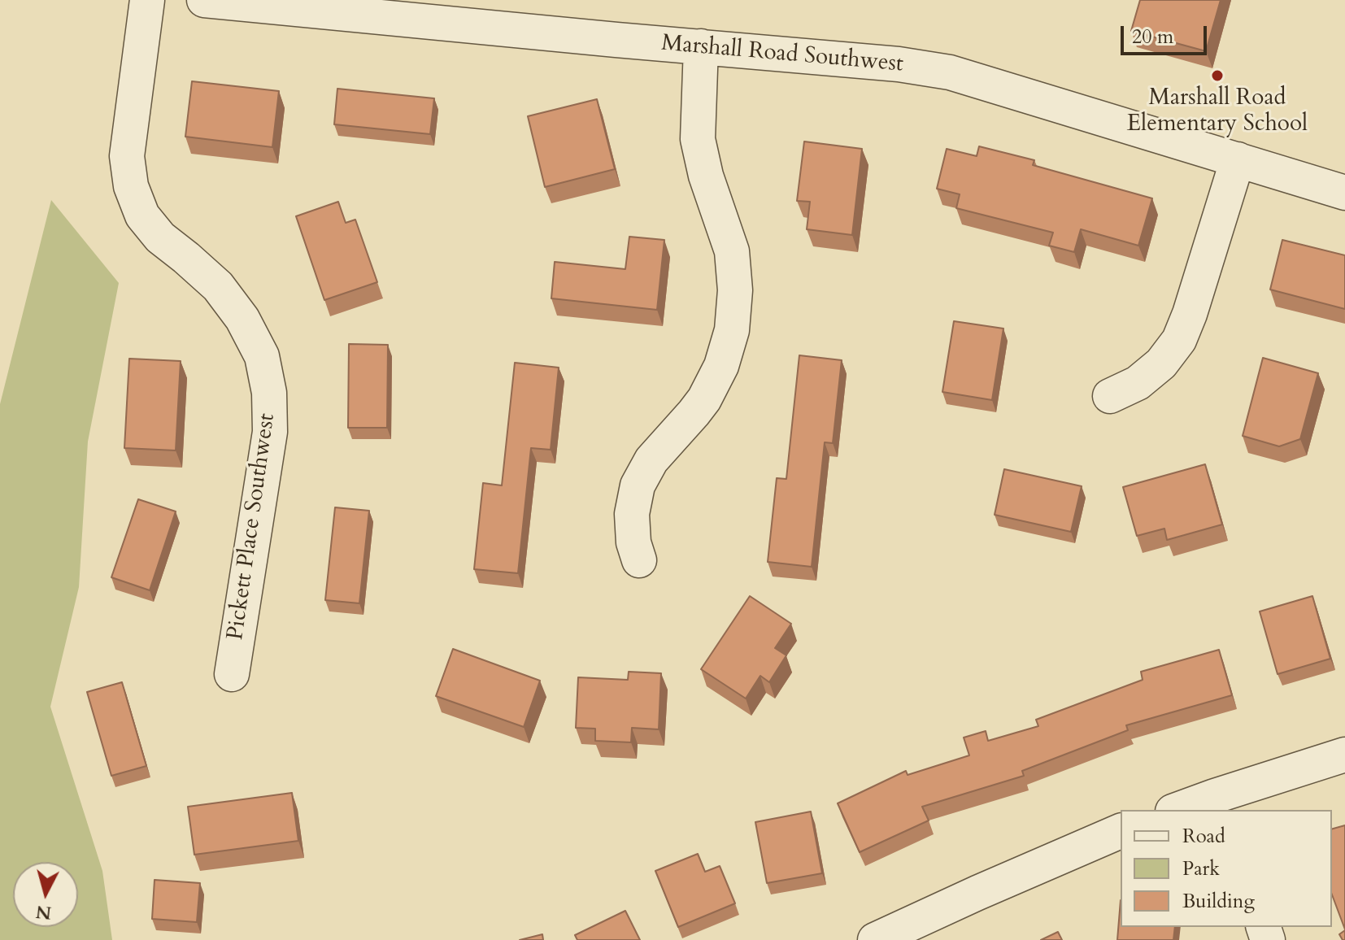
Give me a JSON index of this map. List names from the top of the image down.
{
  "streets": {
    "street": ["Marshall Road Southwest", "Pickett Place Southwest"]
  },
  "places": ["Marshall Road Elementary School"],
  "legend": ["Road", "Park", "Building"],
  "scale_bar": "20 m",
  "north": "bottom"
}
